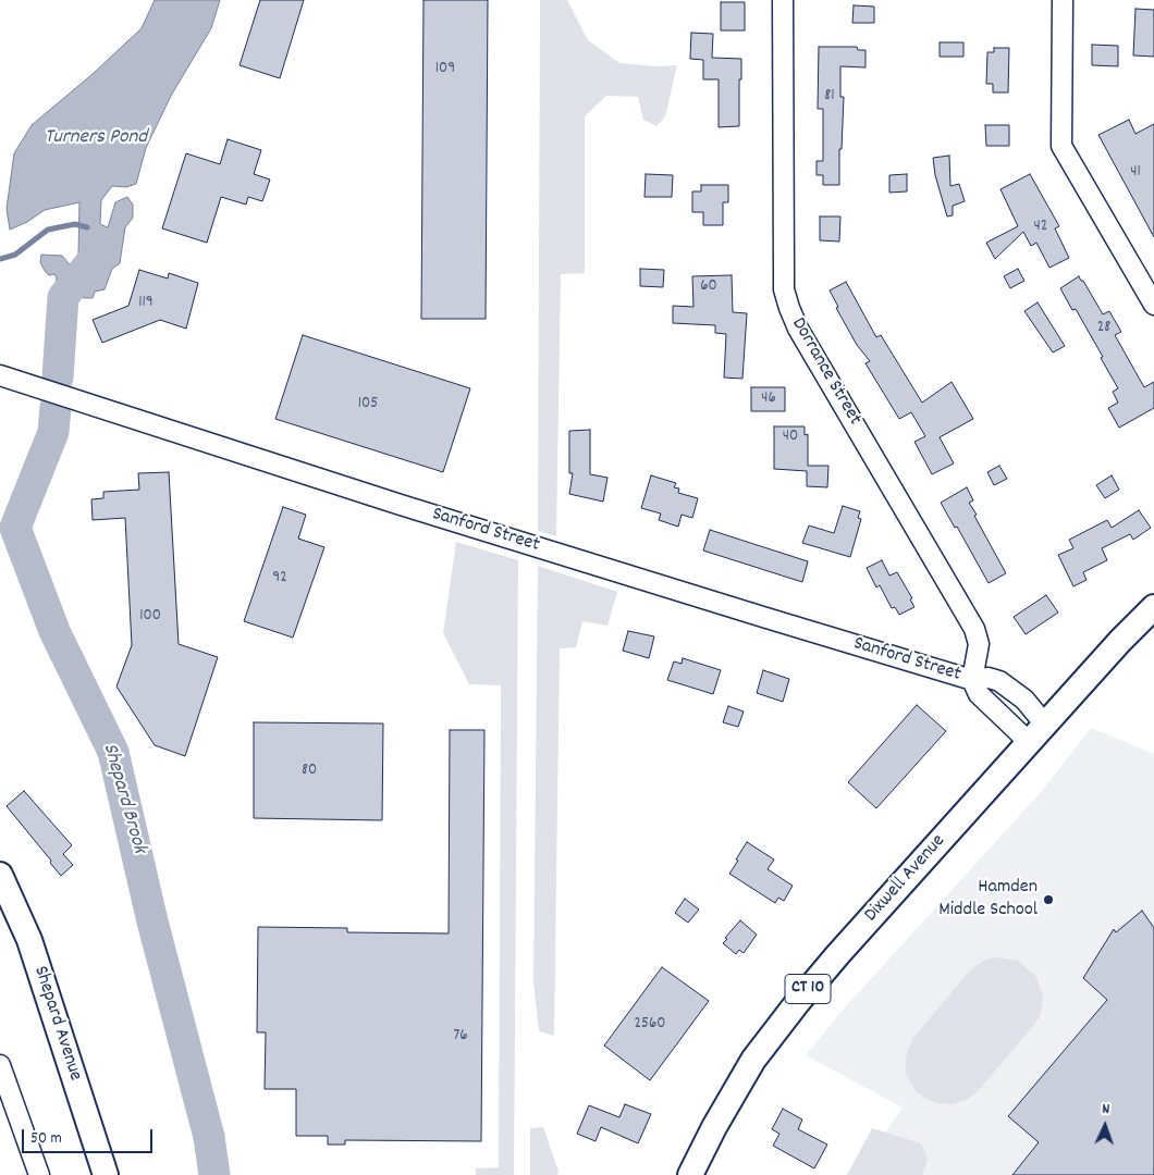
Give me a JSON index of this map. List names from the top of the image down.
{
  "streets": {
    "main road": ["Dixwell Avenue", "CT 10", "Shepard Avenue"],
    "street": ["Dorrance Street", "Sanford Street"]
  },
  "crossings": [
    ["Dorrance Street", "Sanford Street"],
    ["Sanford Street", "Dixwell Avenue"]
  ],
  "water": ["Turners Pond", "Shepard Brook"],
  "places": ["Hamden Middle School"],
  "house_numbers": [
    "109",
    "81",
    "41",
    "42",
    "60",
    "119",
    "28",
    "46",
    "105",
    "40",
    "92",
    "100",
    "80",
    "2560",
    "76"
  ],
  "scale_bar": "50 m",
  "north": "top"
}
